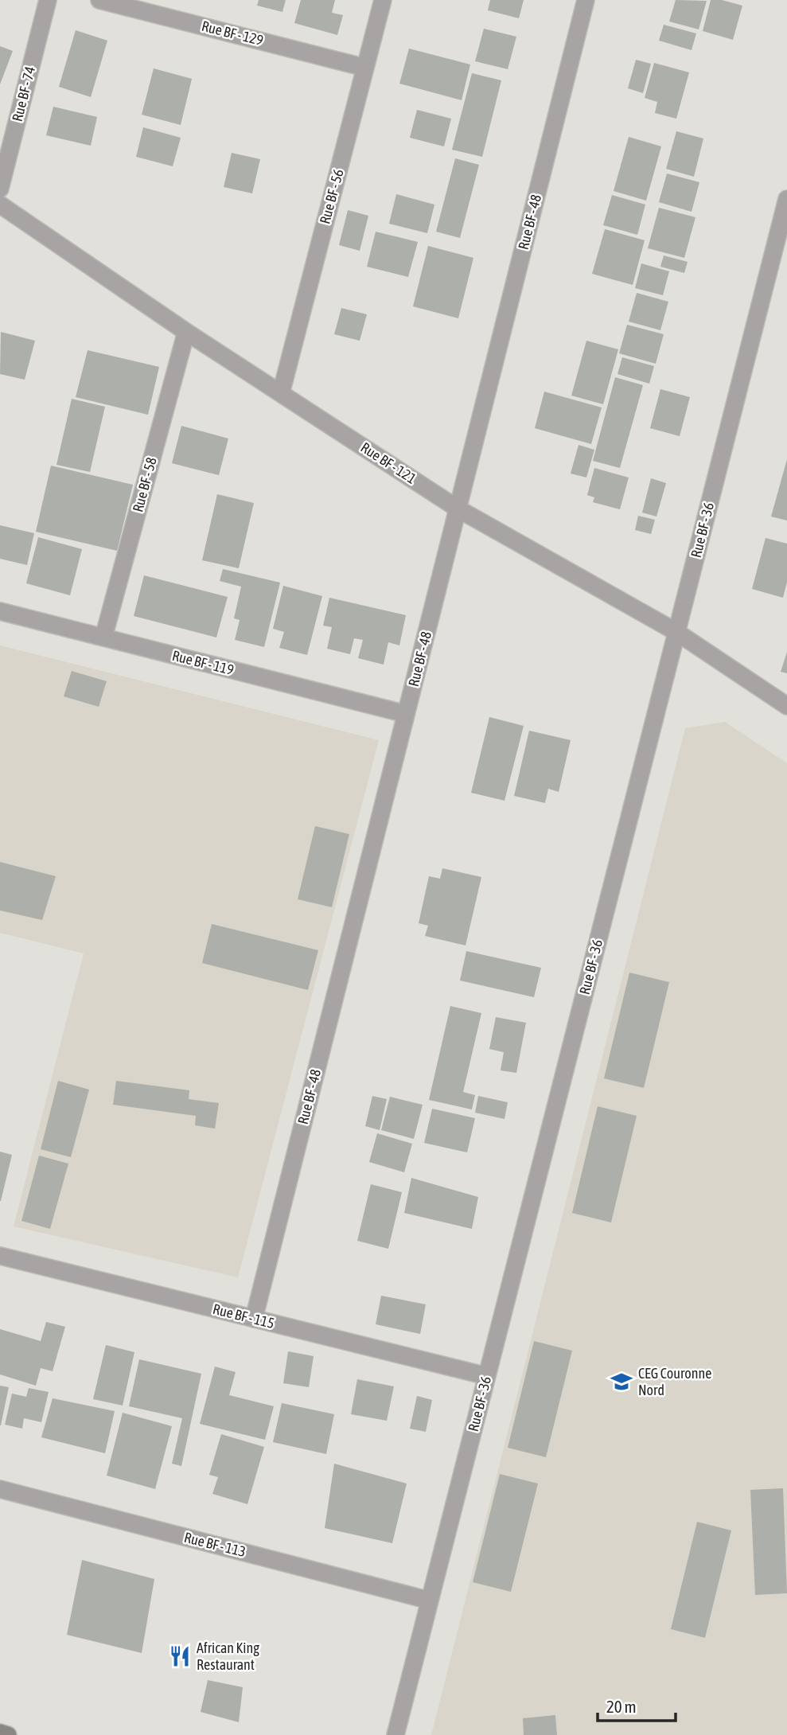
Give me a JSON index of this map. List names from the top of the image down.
{
  "streets": {
    "street": [
      "Rue BF - 129",
      "Rue BF - 74",
      "Rue BF - 56",
      "Rue BF - 48",
      "Rue BF - 121",
      "Rue BF - 58",
      "Rue BF - 36",
      "Rue BF - 119",
      "Rue BF - 115",
      "Rue BF - 113"
    ]
  },
  "crossings": [
    ["Rue BF - 129", "Rue BF - 56"],
    ["Rue BF - 56", "Rue BF - 121"],
    ["Rue BF - 48", "Rue BF - 121"],
    ["Rue BF - 48", "Rue BF - 119"],
    ["Rue BF - 48", "Rue BF - 115"],
    ["Rue BF - 121", "Rue BF - 58"],
    ["Rue BF - 121", "Rue BF - 36"],
    ["Rue BF - 58", "Rue BF - 119"],
    ["Rue BF - 36", "Rue BF - 115"],
    ["Rue BF - 36", "Rue BF - 113"]
  ],
  "places": {
    "school or university": ["CEG Couronne Nord"],
    "restaurant": ["African King Restaurant"]
  },
  "scale_bar": "20 m"
}
